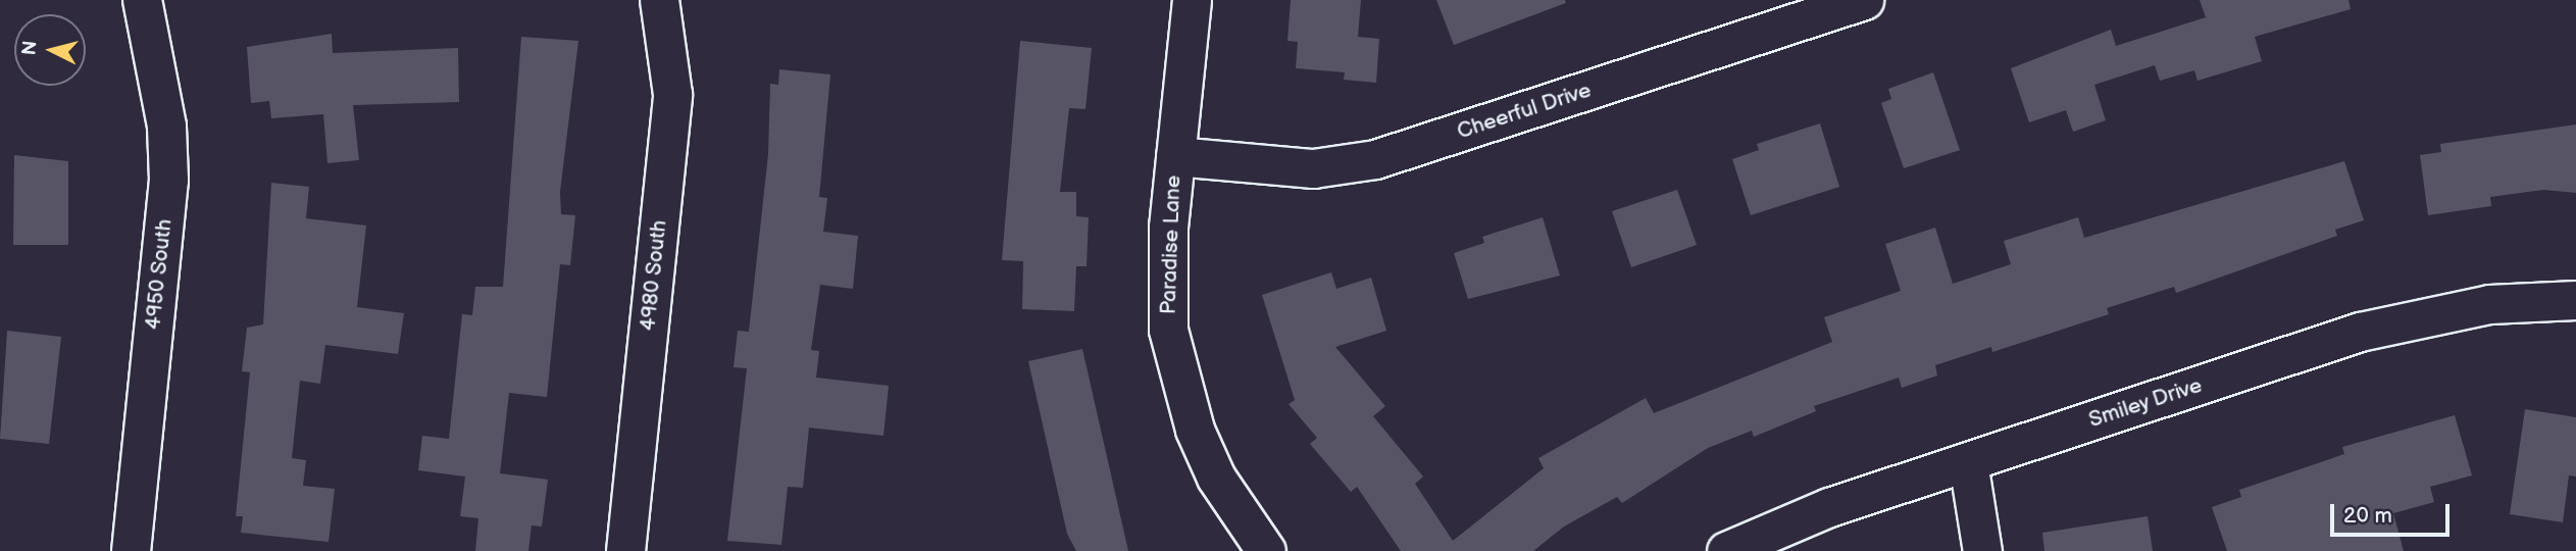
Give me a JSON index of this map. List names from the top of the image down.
{
  "streets": {
    "street": [
      "Cheerful Drive",
      "Paradise Lane",
      "4950 South",
      "4980 South",
      "Smiley Drive"
    ]
  },
  "crossings": [
    ["Cheerful Drive", "Paradise Lane"]
  ],
  "scale_bar": "20 m",
  "north": "left"
}
